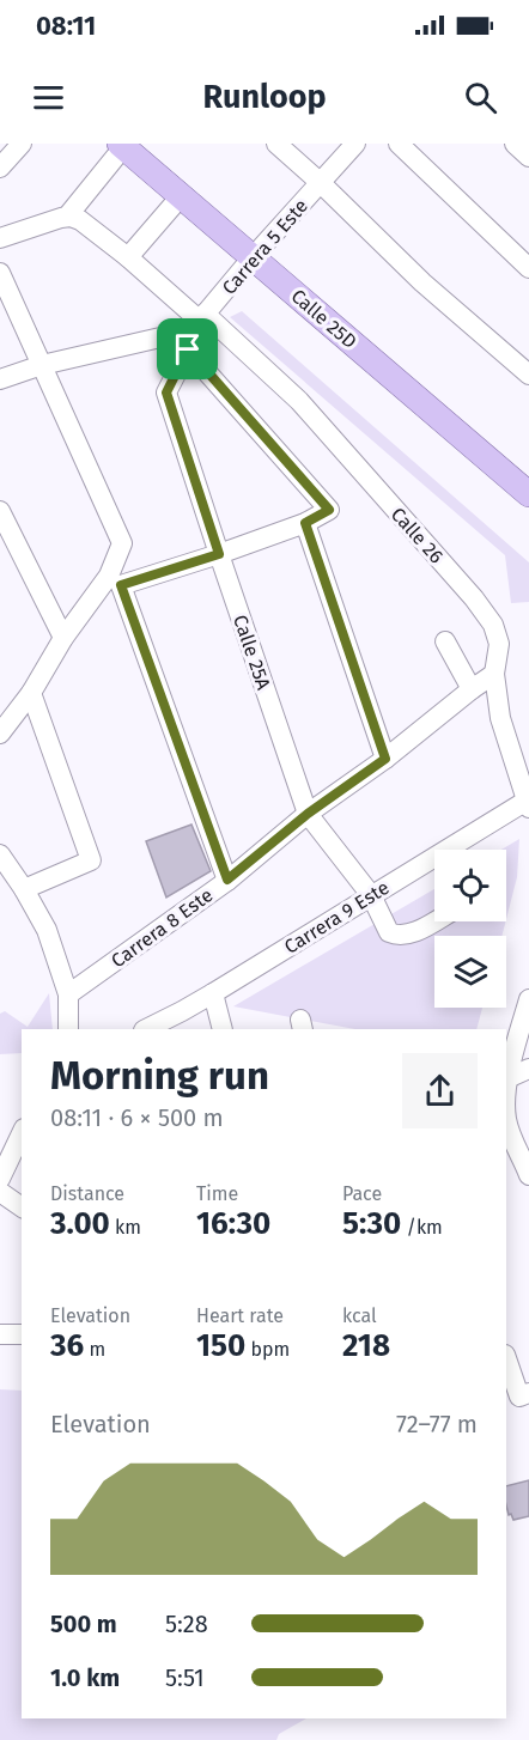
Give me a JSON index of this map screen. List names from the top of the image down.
{
  "streets": {
    "main road": ["Calle 25D"],
    "street": [
      "Carrera 5 Este",
      "Calle 26",
      "Calle 25A",
      "Carrera 9 Este",
      "Carrera 8 Este"
    ]
  },
  "crossings": [
    ["Carrera 5 Este", "Calle 25D"],
    ["Carrera 5 Este", "Calle 26"],
    ["Carrera 5 Este", "Calle 25A"],
    ["Calle 26", "Carrera 9 Este"],
    ["Calle 26", "Carrera 8 Este"],
    ["Calle 25A", "Carrera 9 Este"],
    ["Calle 25A", "Carrera 8 Este"]
  ],
  "page": {
    "status": "08:11",
    "header": "Runloop",
    "heading": ["Morning run", "08:11 · 6 × 500 m"],
    "stats": [
      ["Distance", "3.00 km"],
      ["Time", "16:30"],
      ["Pace", "5:30 /km"],
      ["Elevation", "36 m"],
      ["Heart rate", "150 bpm"],
      ["kcal", "218"]
    ],
    "chart": ["Elevation", "72–77 m"],
    "list": [
      {
        "name": "500 m",
        "note": "5:28"
      },
      {
        "name": "1.0 km",
        "note": "5:51"
      }
    ]
  }
}
